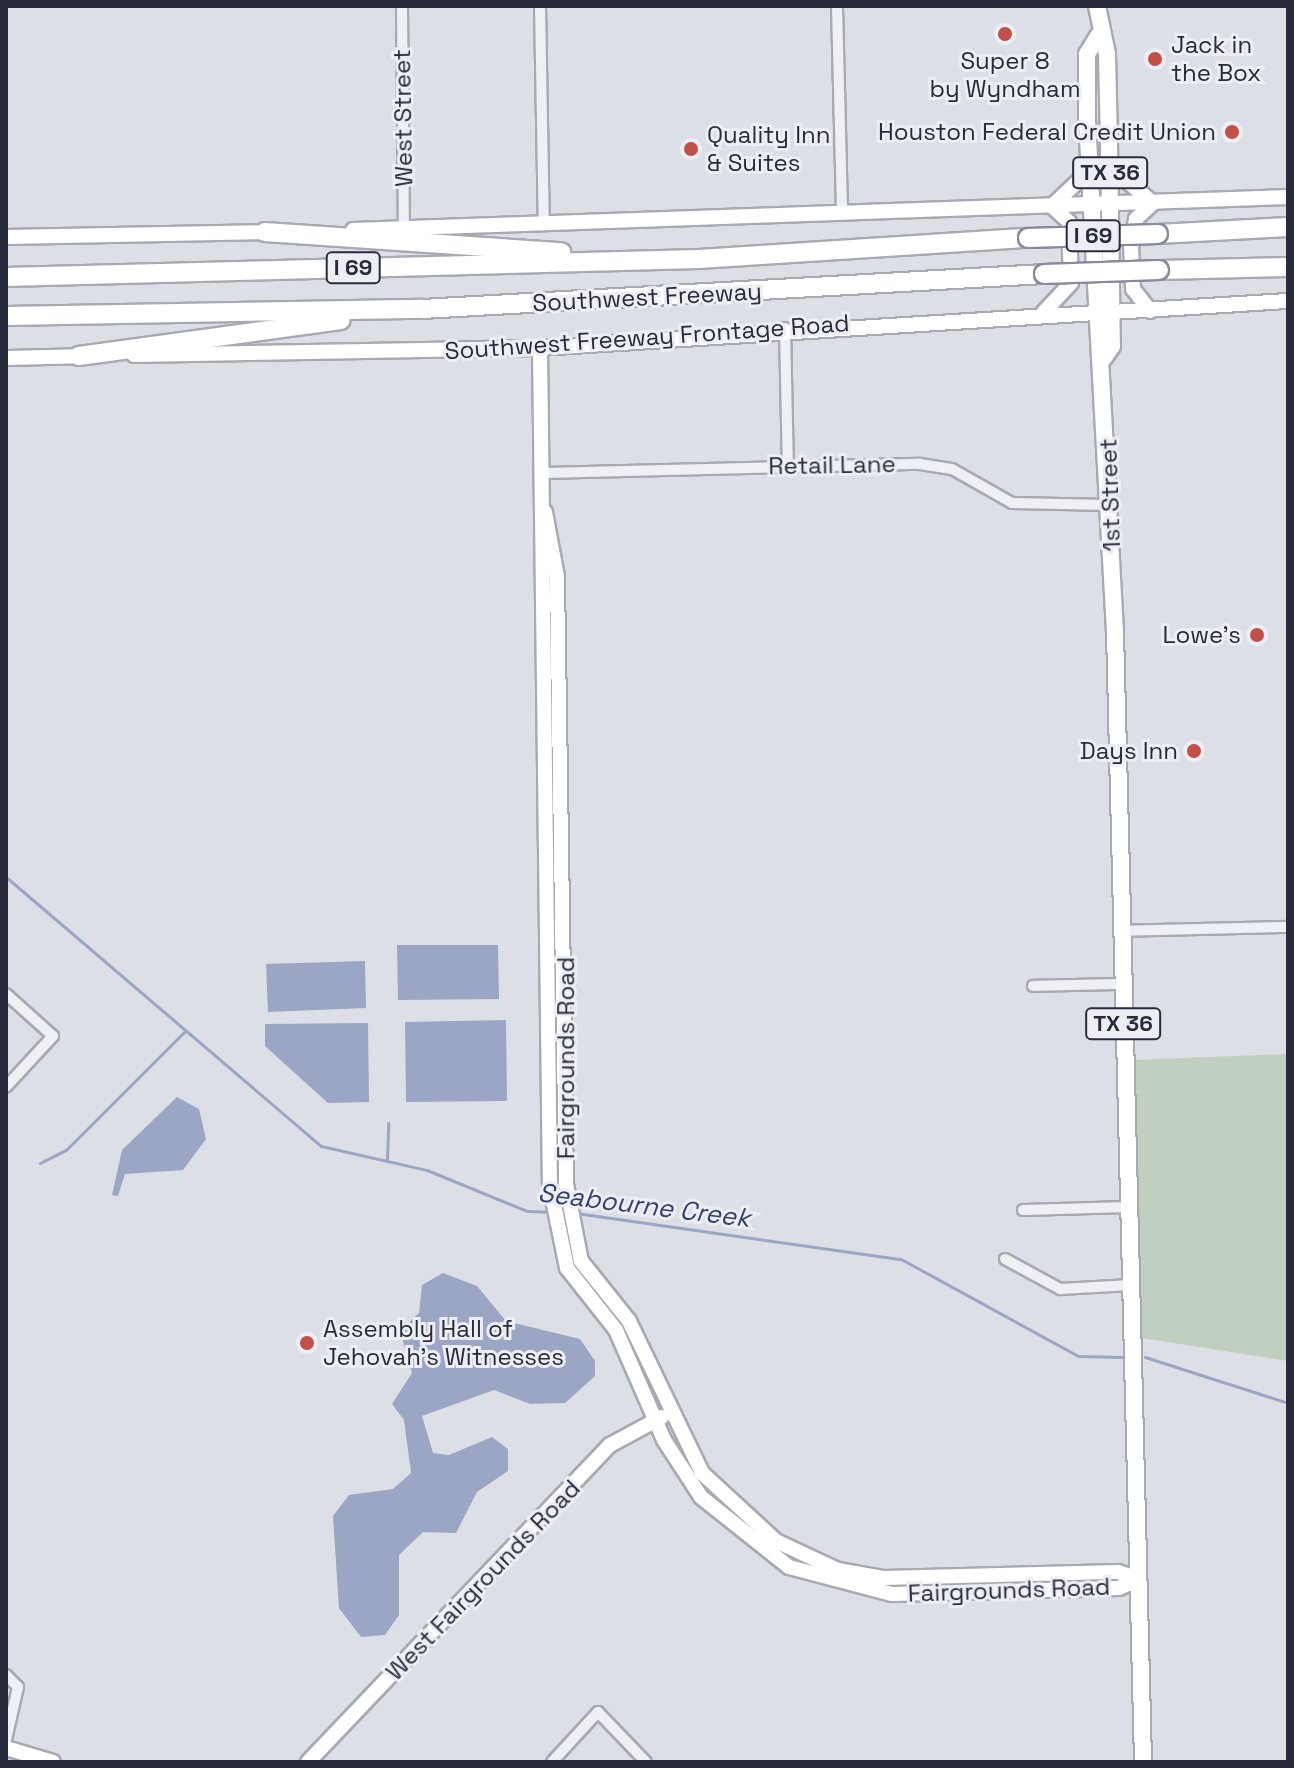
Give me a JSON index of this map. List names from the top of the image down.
{
  "streets": {
    "highway": ["I 69", "Southwest Freeway"],
    "main road": ["TX 36", "1st Street"],
    "street": [
      "West Street",
      "Southwest Freeway Frontage Road",
      "Retail Lane",
      "Fairgrounds Road",
      "West Fairgrounds Road"
    ]
  },
  "crossings": [
    ["TX 36", "1st Street"],
    ["TX 36", "Fairgrounds Road"],
    ["Southwest Freeway Frontage Road", "1st Street"],
    ["Southwest Freeway Frontage Road", "Fairgrounds Road"],
    ["Retail Lane", "1st Street"],
    ["Retail Lane", "Fairgrounds Road"],
    ["Fairgrounds Road", "West Fairgrounds Road"]
  ],
  "water": ["Seabourne Creek"],
  "places": [
    "Super 8 by Wyndham",
    "Jack in the Box",
    "Houston Federal Credit Union",
    "Quality Inn & Suites",
    "Lowe's",
    "Days Inn",
    "Assembly Hall of Jehovah's Witnesses"
  ]
}
